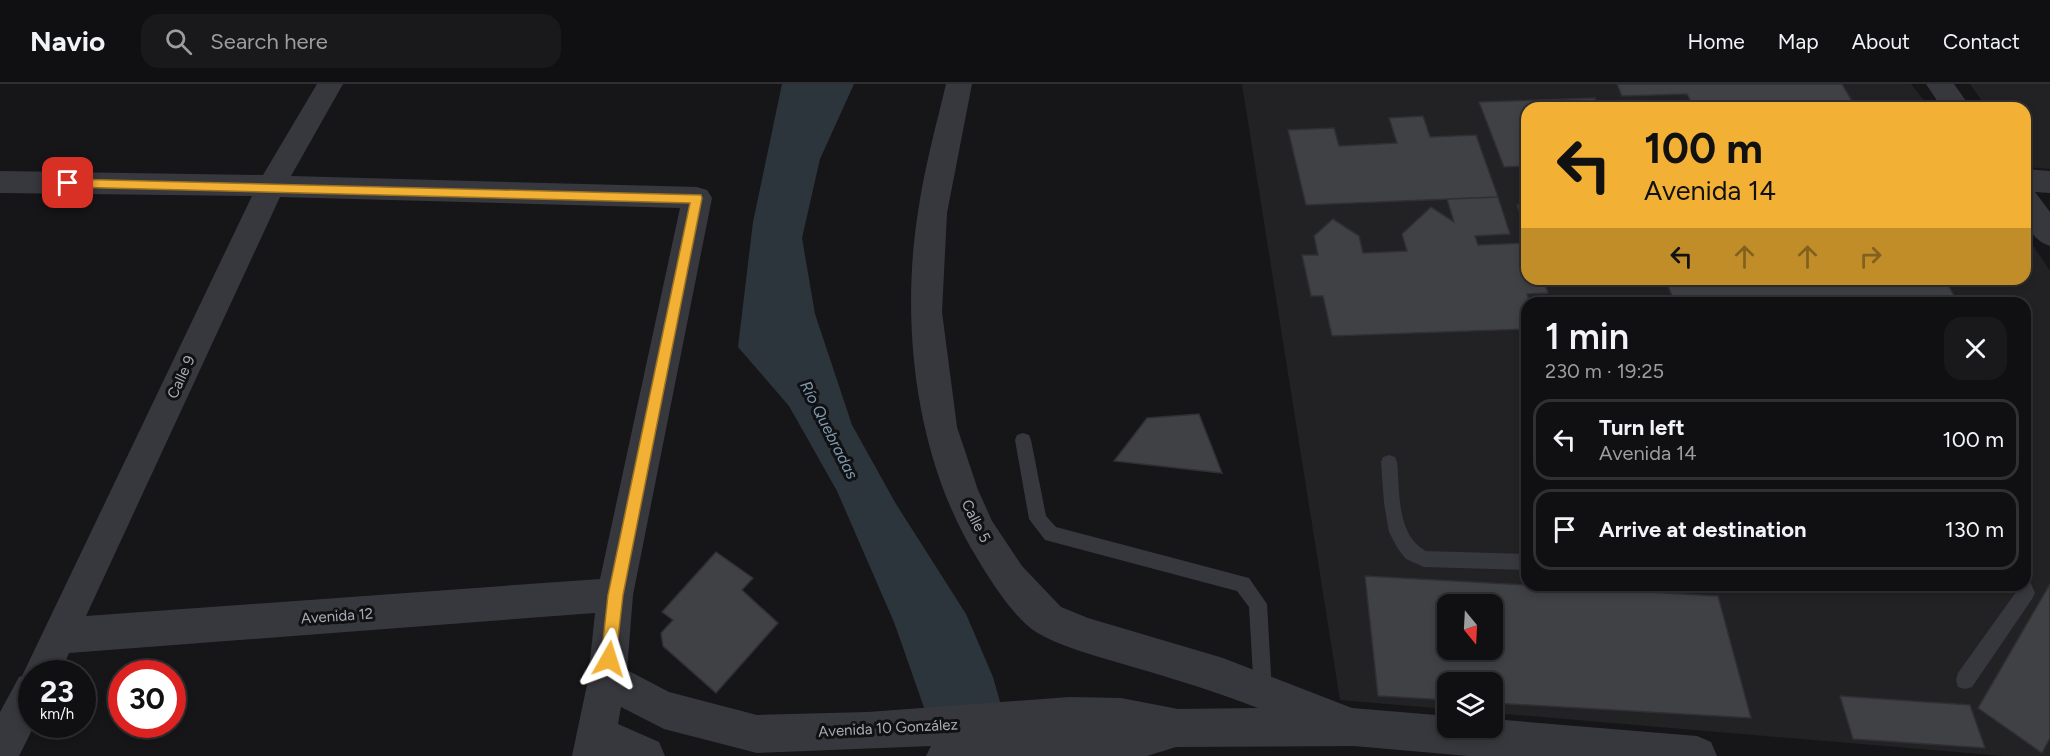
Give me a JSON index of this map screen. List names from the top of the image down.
{
  "streets": {
    "street": [
      "Calle 9",
      "Calle 5",
      "Avenida 12",
      "Avenida 10 González"
    ]
  },
  "crossings": [
    ["Calle 9", "Avenida 12"],
    ["Calle 5", "Avenida 10 González"]
  ],
  "water": ["Río Quebradas"],
  "north": "bottom",
  "page": {
    "header": "Navio",
    "search": "Search here",
    "nav": [
      "Home",
      "Map",
      "About",
      "Contact"
    ],
    "turn": ["100 m", "Avenida 14"],
    "heading": ["1 min", "230 m · 19:25"],
    "list": [
      {
        "name": "Turn left",
        "note": "Avenida 14",
        "value": "100 m"
      },
      {
        "name": "Arrive at destination",
        "value": "130 m"
      }
    ],
    "speed": "23 km/h",
    "limit": "30"
  }
}
